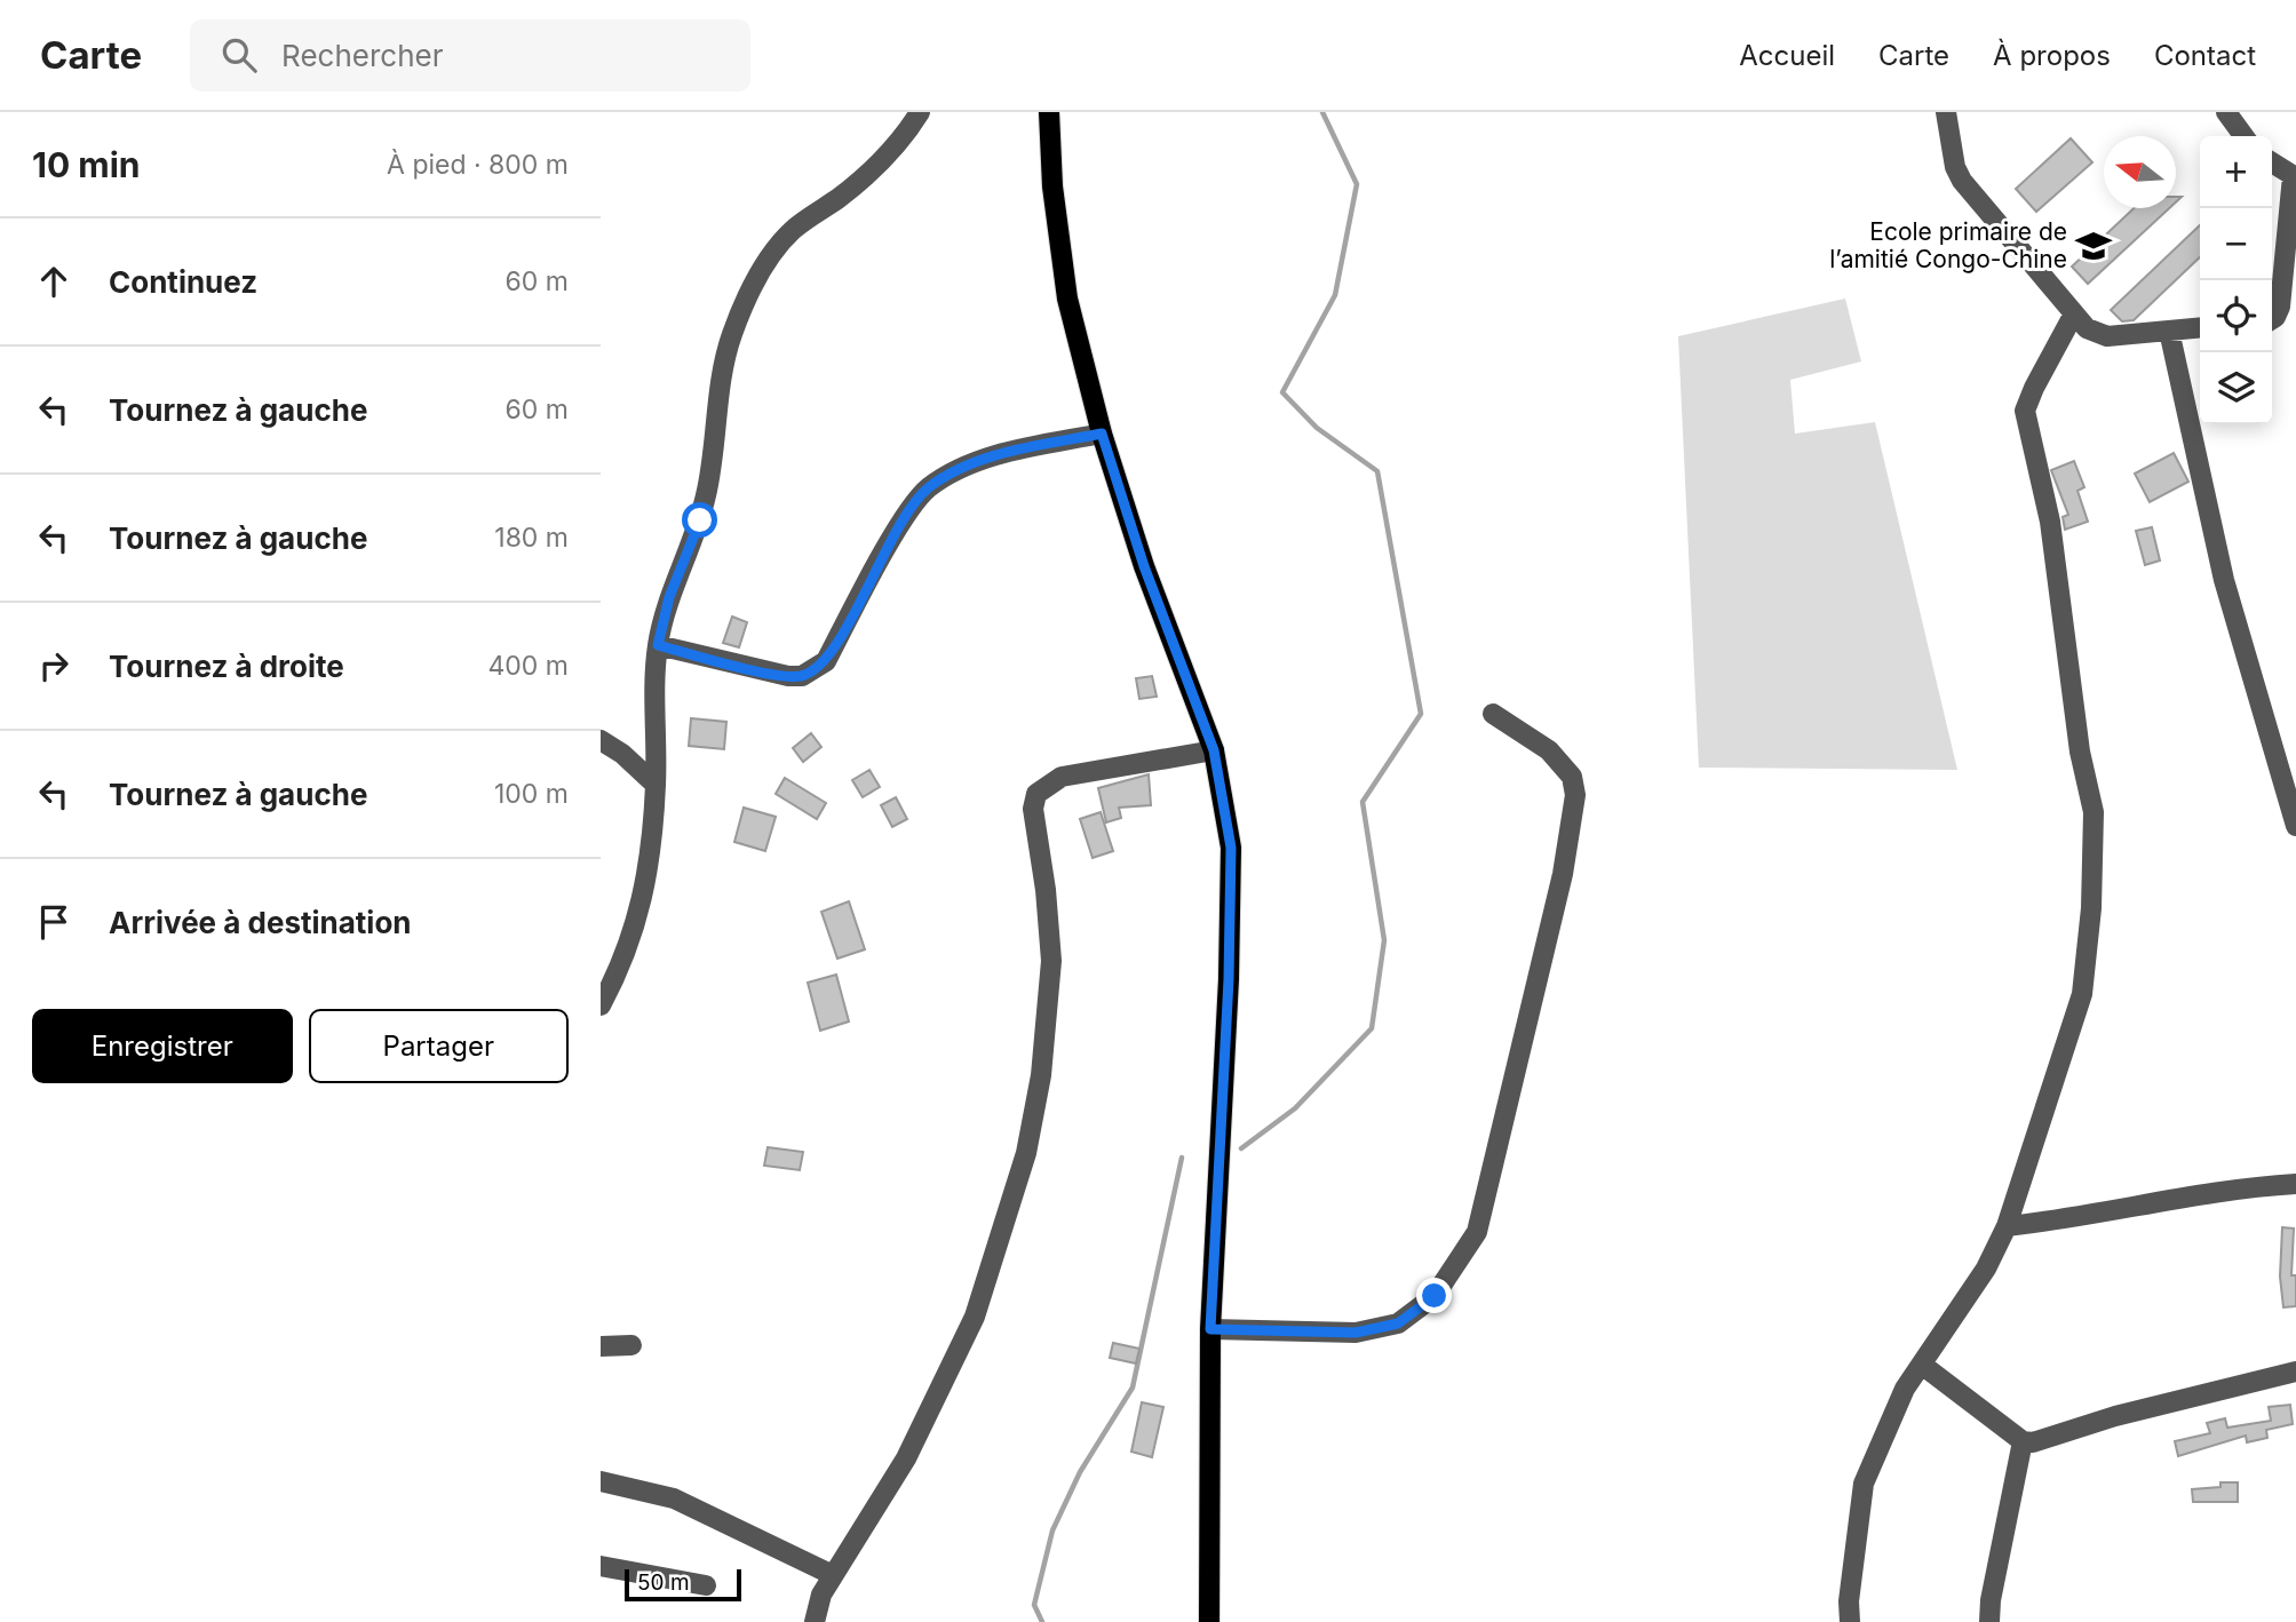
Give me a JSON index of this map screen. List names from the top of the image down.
{
  "places": {
    "school or university": ["Ecole primaire de l’amitié Congo-Chine"]
  },
  "scale_bar": "50 m",
  "north": "left",
  "page": {
    "header": "Carte",
    "search": "Rechercher",
    "nav": [
      "Accueil",
      "Carte",
      "À propos",
      "Contact"
    ],
    "heading": ["10 min", "À pied · 800 m"],
    "map_buttons": ["+", "−"],
    "list": [
      ["Continuez", "60 m"],
      ["Tournez à gauche", "60 m"],
      ["Tournez à gauche", "180 m"],
      ["Tournez à droite", "400 m"],
      ["Tournez à gauche", "100 m"],
      "Arrivée à destination"
    ],
    "buttons": ["Enregistrer", "Partager"],
    "scale": "50 m"
  }
}
